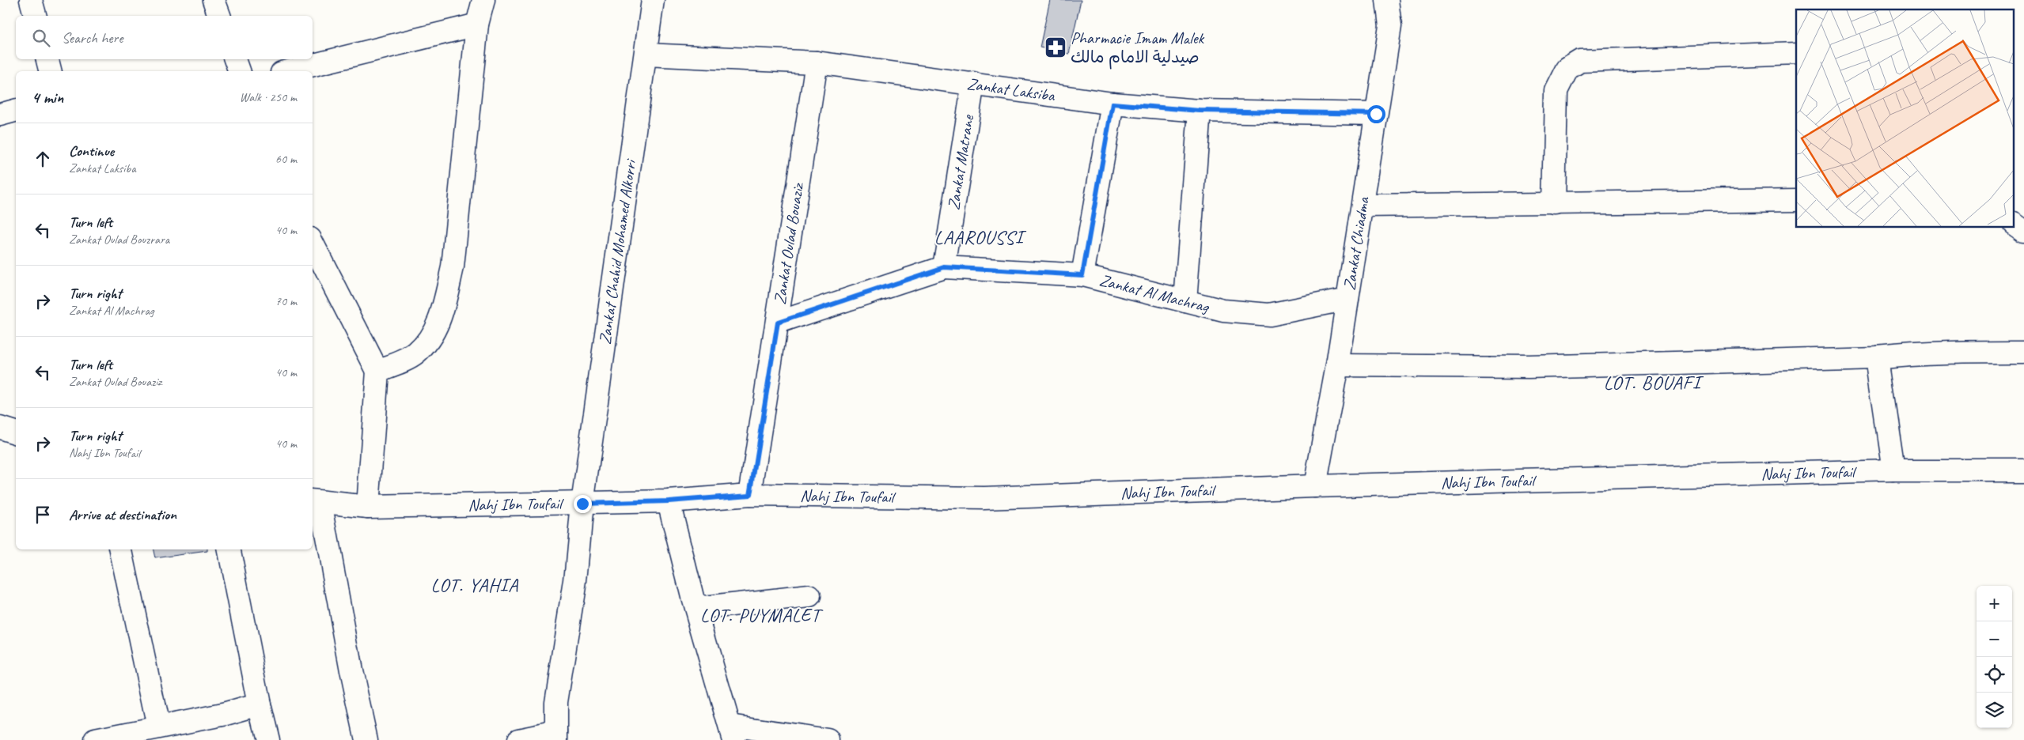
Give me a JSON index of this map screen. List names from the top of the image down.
{
  "streets": {
    "street": [
      "Zankat Laksiba",
      "Zankat Matrane",
      "Zankat Oulad Bouaziz",
      "Zankat Chiadma",
      "Zankat Chahid Mohamed Alkorri",
      "Zankat Al Machrag",
      "Nahj Ibn Toufail"
    ]
  },
  "crossings": [
    ["Zankat Laksiba", "Zankat Matrane"],
    ["Zankat Laksiba", "Zankat Oulad Bouaziz"],
    ["Zankat Laksiba", "Zankat Chiadma"],
    ["Zankat Laksiba", "Zankat Chahid Mohamed Alkorri"],
    ["Zankat Matrane", "Zankat Al Machrag"],
    ["Zankat Oulad Bouaziz", "Zankat Al Machrag"],
    ["Zankat Oulad Bouaziz", "Nahj Ibn Toufail"],
    ["Zankat Chiadma", "Zankat Al Machrag"],
    ["Zankat Chiadma", "Nahj Ibn Toufail"],
    ["Zankat Chahid Mohamed Alkorri", "Nahj Ibn Toufail"]
  ],
  "districts": [
    "LAAROUSSI",
    "LOT. BOUAFI",
    "LOT. YAHIA",
    "LOT. PUYMALET"
  ],
  "places": {
    "pharmacy": ["Pharmacie Imam Malek صيدلية الامام مالك"]
  },
  "page": {
    "search": "Search here",
    "heading": ["4 min", "Walk · 250 m"],
    "list": [
      ["Continue", "Zankat Laksiba", "60 m"],
      ["Turn left", "Zankat Oulad Bouzrara", "40 m"],
      ["Turn right", "Zankat Al Machrag", "70 m"],
      ["Turn left", "Zankat Oulad Bouaziz", "40 m"],
      ["Turn right", "Nahj Ibn Toufail", "40 m"],
      "Arrive at destination"
    ],
    "map_buttons": ["+", "−"]
  }
}
